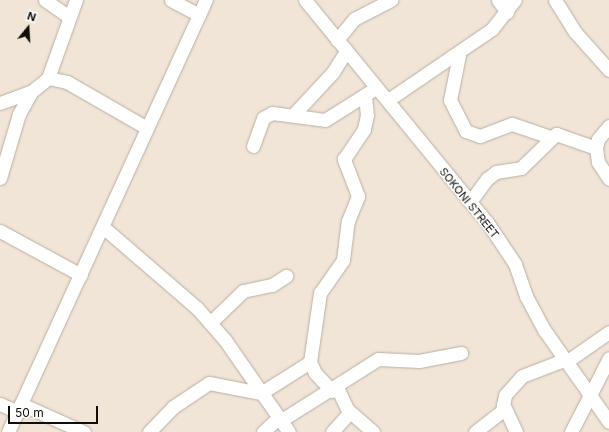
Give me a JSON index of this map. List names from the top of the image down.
{
  "streets": {
    "street": ["SOKONI STREET"]
  },
  "scale_bar": "50 m",
  "north": "top"
}
